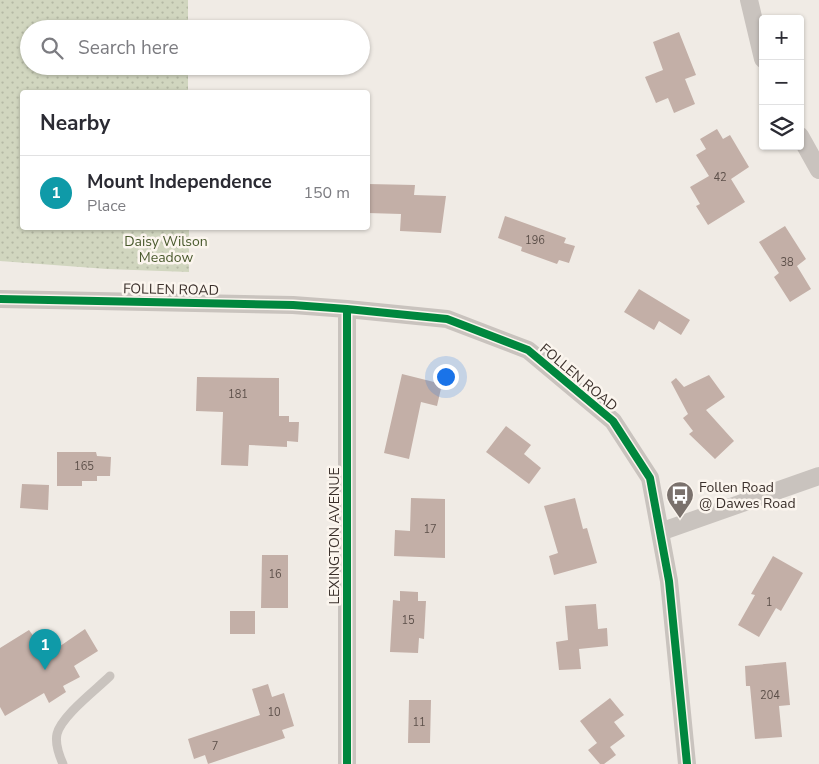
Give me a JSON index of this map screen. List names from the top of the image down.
{
  "streets": {
    "street": ["FOLLEN ROAD", "LEXINGTON AVENUE"]
  },
  "crossings": [
    ["FOLLEN ROAD", "LEXINGTON AVENUE"]
  ],
  "parks": ["Daisy Wilson Meadow"],
  "places": {
    "bus stop": ["Follen Road @ Dawes Road"]
  },
  "house_numbers": [
    "42",
    "196",
    "38",
    "181",
    "165",
    "17",
    "16",
    "1",
    "15",
    "204",
    "10",
    "11",
    "7"
  ],
  "page": {
    "map_buttons": ["+", "−"],
    "search": "Search here",
    "heading": "Nearby",
    "list": [
      {
        "mark": "1",
        "name": "Mount Independence",
        "note": "Place",
        "value": "150 m"
      }
    ],
    "pins": "1"
  }
}
